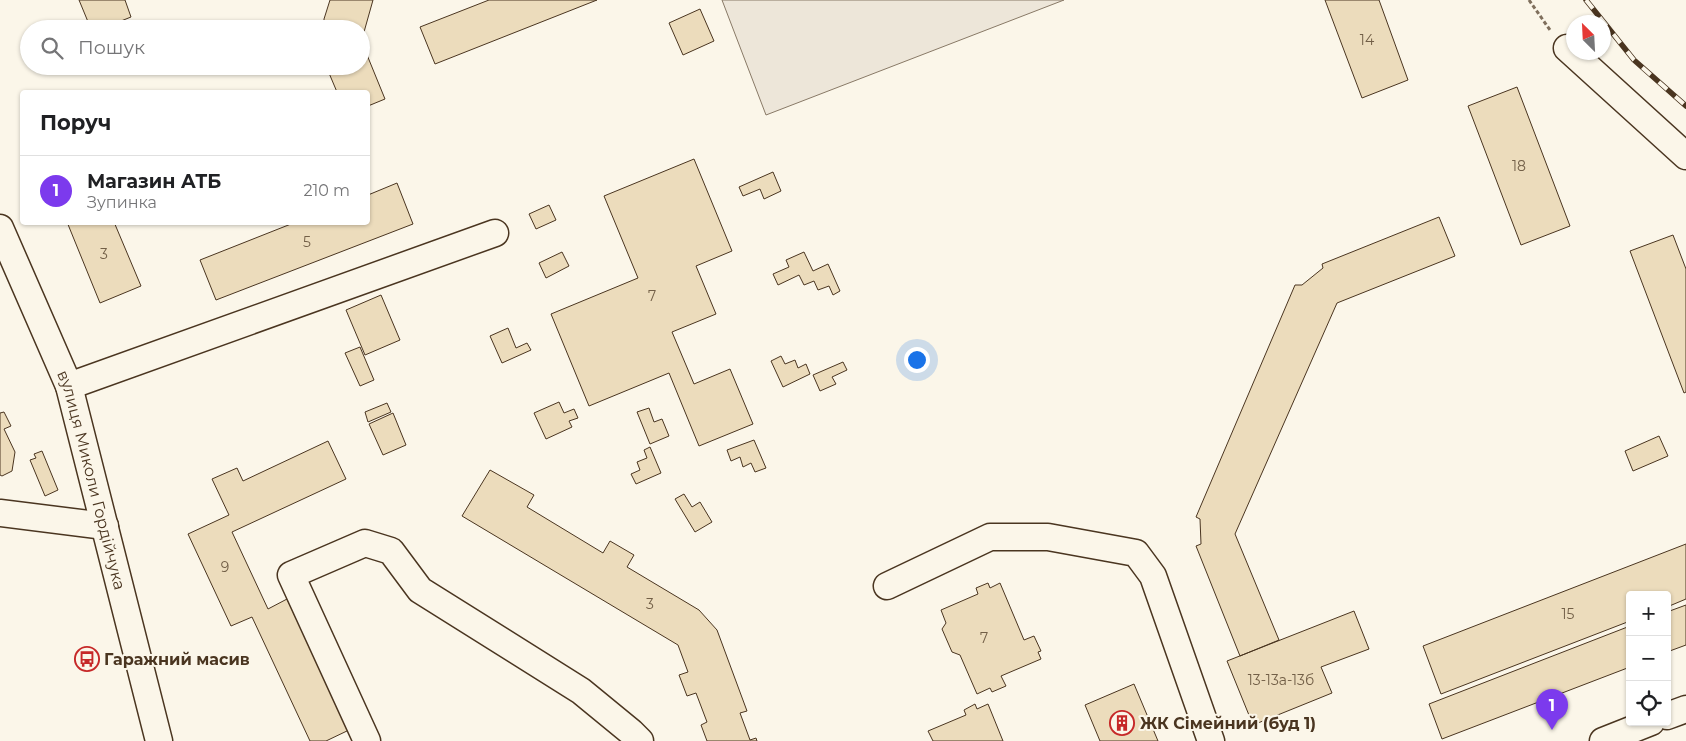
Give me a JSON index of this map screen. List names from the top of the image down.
{
  "streets": {
    "street": ["вулиця Миколи Гордійчука"]
  },
  "places": {
    "bus stop": ["Гаражний масив"],
    "building": ["ЖК Сімейний (буд 1)"]
  },
  "house_numbers": [
    "14",
    "18",
    "5",
    "3",
    "7",
    "9",
    "3",
    "15",
    "7",
    "13-13а-13б"
  ],
  "north": "top left",
  "page": {
    "search": "Пошук",
    "heading": "Поруч",
    "list": [
      {
        "mark": "1",
        "name": "Магазин АТБ",
        "note": "Зупинка",
        "value": "210 m"
      }
    ],
    "map_buttons": ["+", "−"],
    "pins": "1"
  }
}
